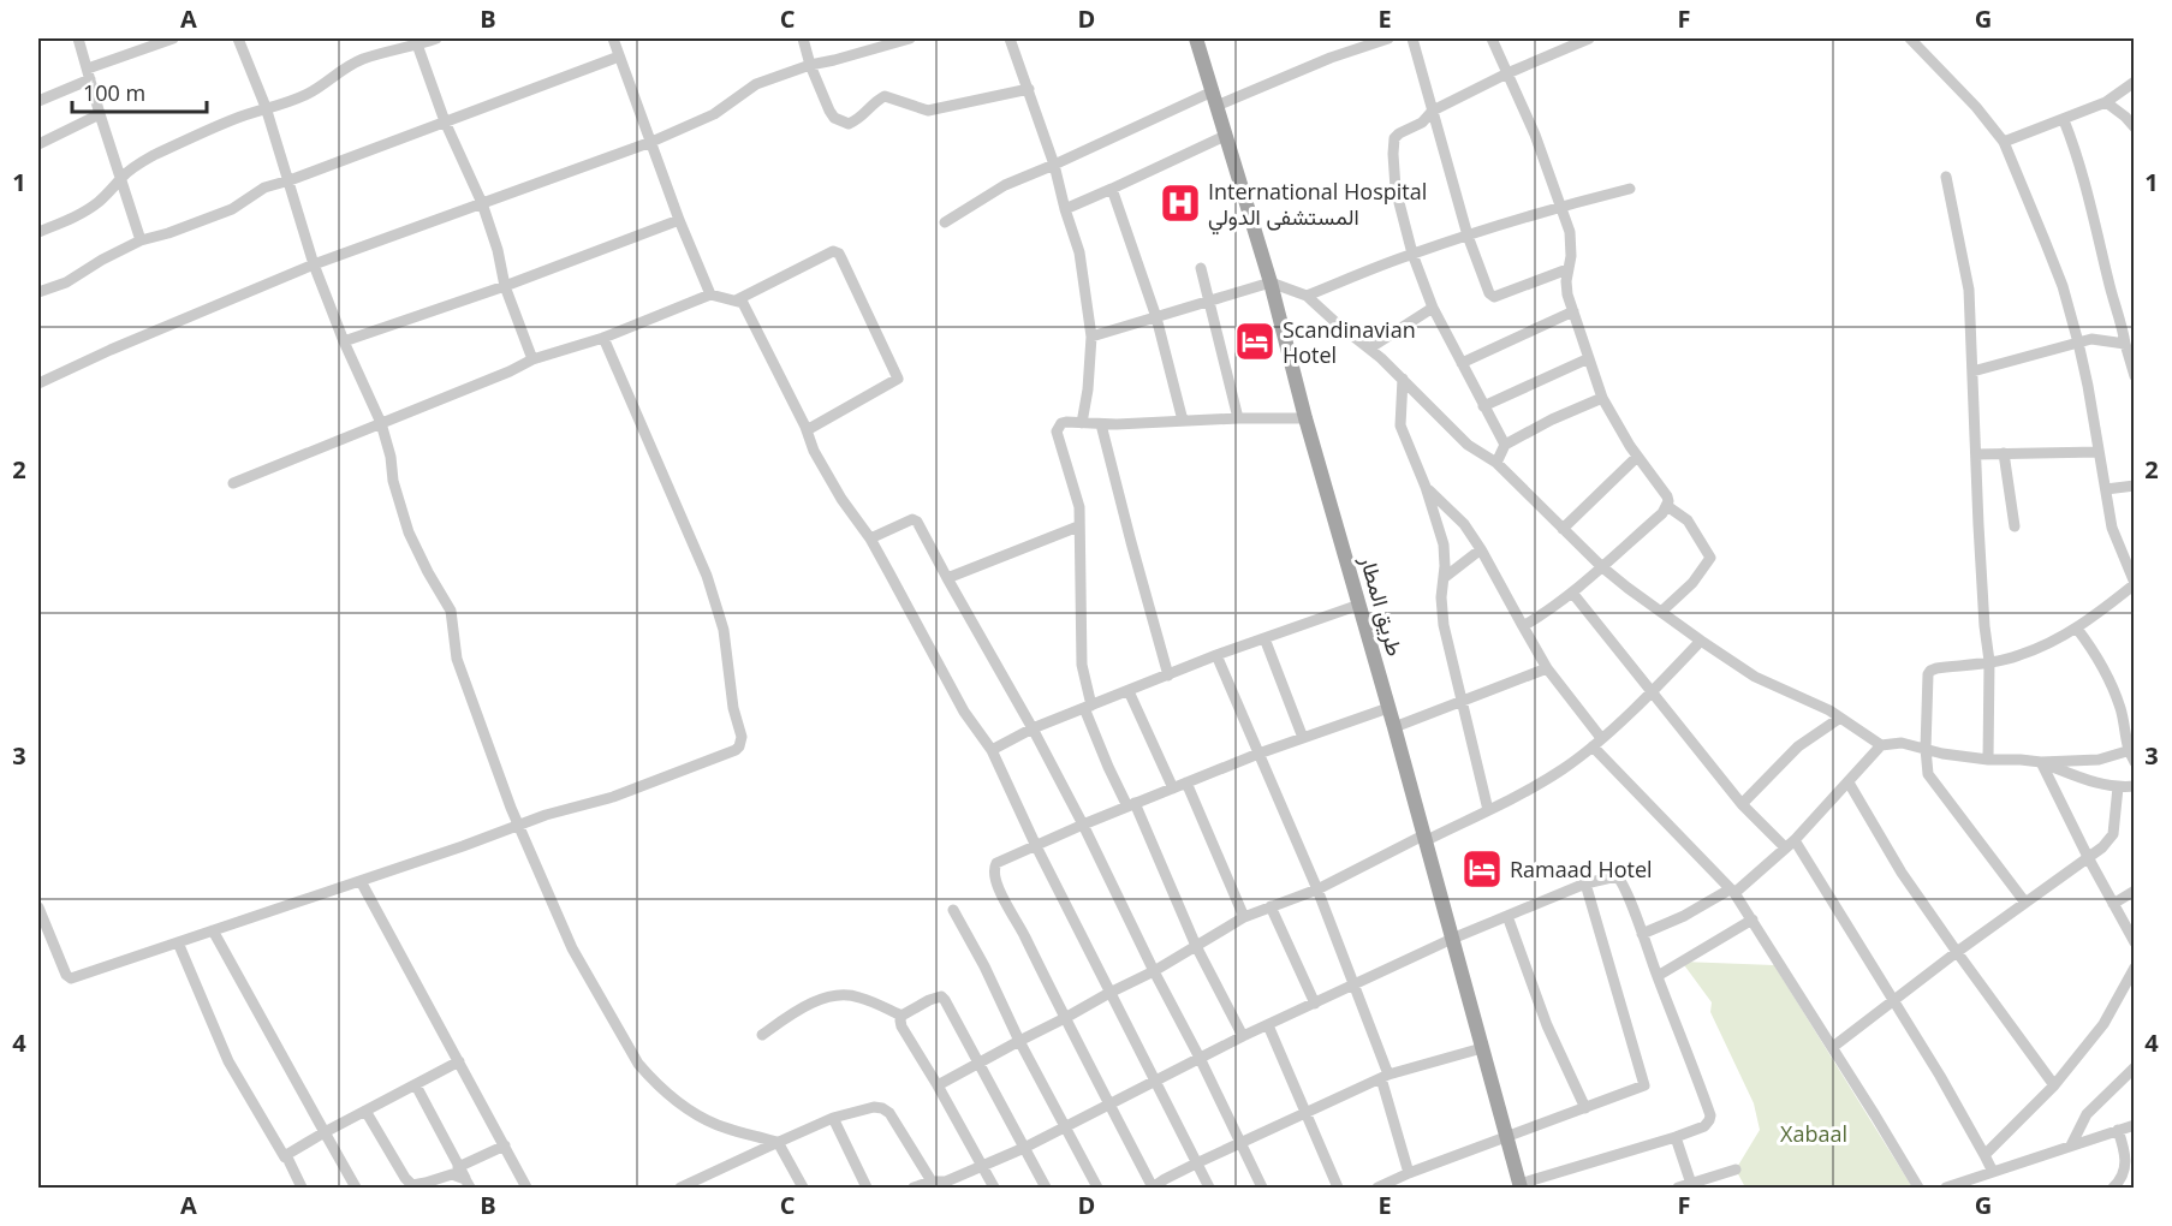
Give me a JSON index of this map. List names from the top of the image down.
{
  "streets": {
    "main road": ["طريق المطار"]
  },
  "parks": ["Xabaal"],
  "places": {
    "hospital": ["International Hospital المستشفى الدولي"],
    "hotel": ["Scandinavian Hotel", "Ramaad Hotel"]
  },
  "scale_bar": "100 m",
  "grid": {
    "columns": [
      "A",
      "B",
      "C",
      "D",
      "E",
      "F",
      "G"
    ],
    "rows": [
      "1",
      "2",
      "3",
      "4"
    ]
  }
}
